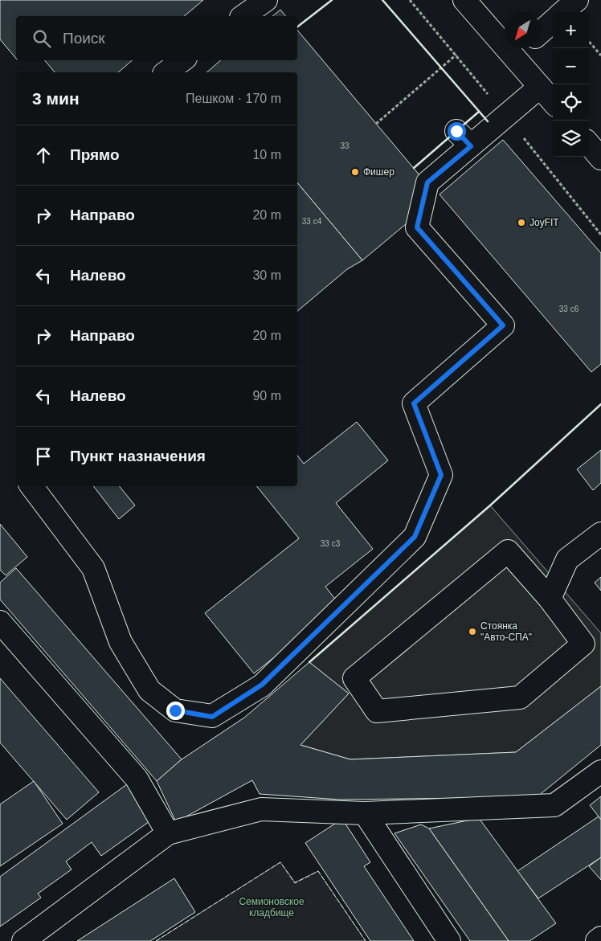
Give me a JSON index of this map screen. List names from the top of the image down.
{
  "parks": ["Семионовское кладбище"],
  "places": ["Фишер", "JoyFIT", "Стоянка \"Авто-СПА\""],
  "house_numbers": [
    "33",
    "33 с4",
    "33 с6",
    "33 с3"
  ],
  "north": "bottom left",
  "page": {
    "map_buttons": ["+", "−"],
    "search": "Поиск",
    "heading": ["3 мин", "Пешком · 170 m"],
    "list": [
      ["Прямо", "10 m"],
      ["Направо", "20 m"],
      ["Налево", "30 m"],
      ["Направо", "20 m"],
      ["Налево", "90 m"],
      "Пункт назначения"
    ]
  }
}
